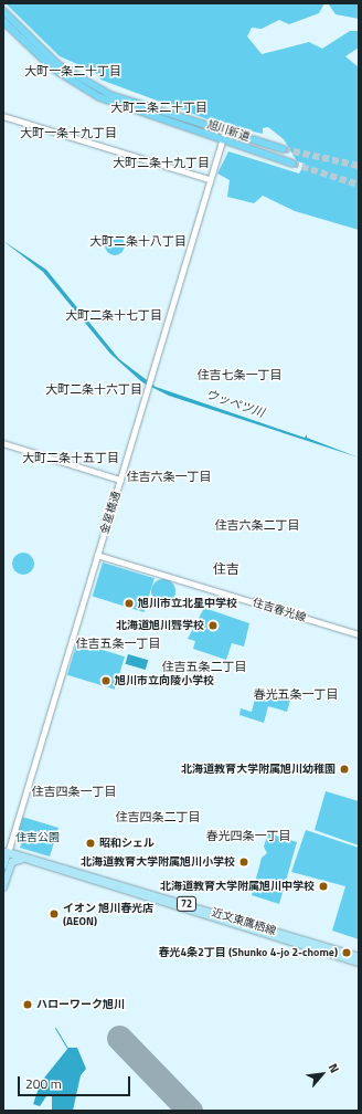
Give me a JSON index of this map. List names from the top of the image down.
{
  "streets": {
    "highway": ["旭川新道"],
    "main road": ["金星橋通", "72", "近文東鷹栖線"],
    "street": ["住吉春光線"]
  },
  "crossings": [
    ["旭川新道", "金星橋通"],
    ["金星橋通", "住吉春光線"],
    ["金星橋通", "72"],
    ["金星橋通", "近文東鷹栖線"],
    ["72", "近文東鷹栖線"]
  ],
  "districts": [
    "大町一条二十丁目",
    "大町二条二十丁目",
    "大町一条十九丁目",
    "大町二条十九丁目",
    "大町二条十八丁目",
    "大町二条十七丁目",
    "住吉七条一丁目",
    "大町二条十六丁目",
    "大町二条十五丁目",
    "住吉六条一丁目",
    "住吉六条二丁目",
    "住吉",
    "住吉五条一丁目",
    "住吉五条二丁目",
    "春光五条一丁目",
    "住吉四条一丁目",
    "住吉四条二丁目",
    "春光四条一丁目"
  ],
  "water": ["ウッペツ川"],
  "parks": ["住吉公園"],
  "places": [
    "旭川市立北星中学校",
    "北海道旭川聾学校",
    "旭川市立向陵小学校",
    "北海道教育大学附属旭川幼稚園",
    "昭和シェル",
    "北海道教育大学附属旭川小学校",
    "北海道教育大学附属旭川中学校",
    "イオン 旭川春光店 (AEON)",
    "春光4条2丁目 (Shunko 4-jo 2-chome)",
    "ハローワーク旭川"
  ],
  "scale_bar": "200 m",
  "north": "top right"
}
